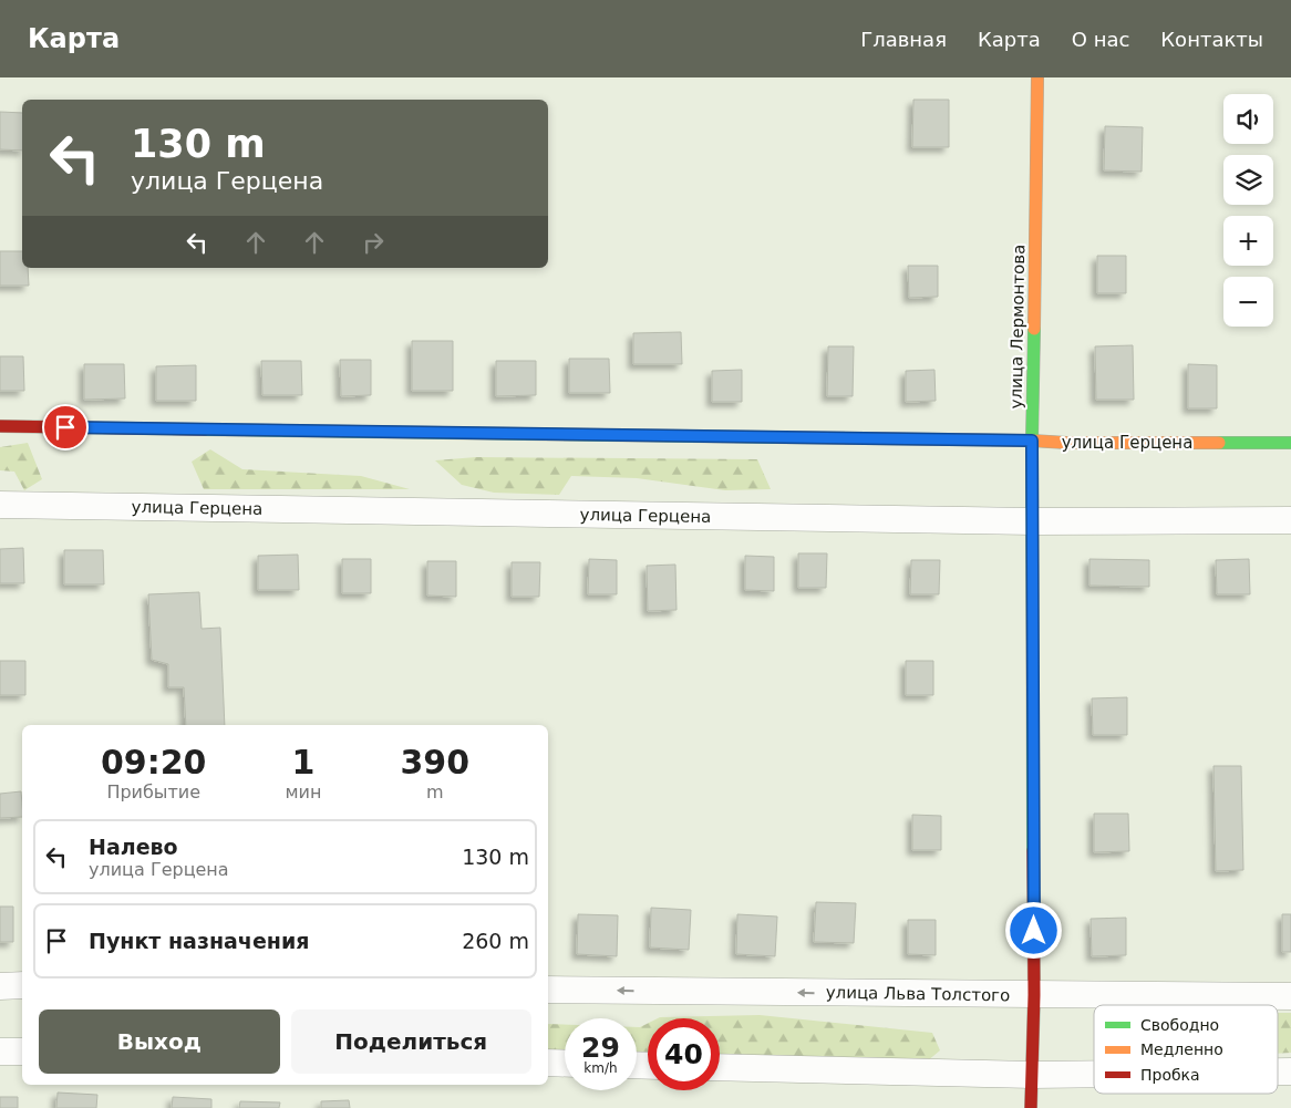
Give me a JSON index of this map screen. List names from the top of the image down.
{
  "streets": {
    "street": ["улица Лермонтова", "улица Герцена", "улица Льва Толстого"]
  },
  "crossings": [
    ["улица Лермонтова", "улица Герцена"],
    ["улица Лермонтова", "улица Льва Толстого"]
  ],
  "legend": ["Свободно", "Медленно", "Пробка"],
  "page": {
    "header": "Карта",
    "nav": [
      "Главная",
      "Карта",
      "О нас",
      "Контакты"
    ],
    "map_buttons": ["+", "−"],
    "turn": ["130 m", "улица Герцена"],
    "eta": [
      "09:20",
      "Прибытие",
      "1",
      "мин",
      "390",
      "m"
    ],
    "list": [
      {
        "name": "Налево",
        "note": "улица Герцена",
        "value": "130 m"
      },
      {
        "name": "Пункт назначения",
        "value": "260 m"
      }
    ],
    "buttons": ["Выход", "Поделиться"],
    "speed": "29 km/h",
    "limit": "40"
  }
}
